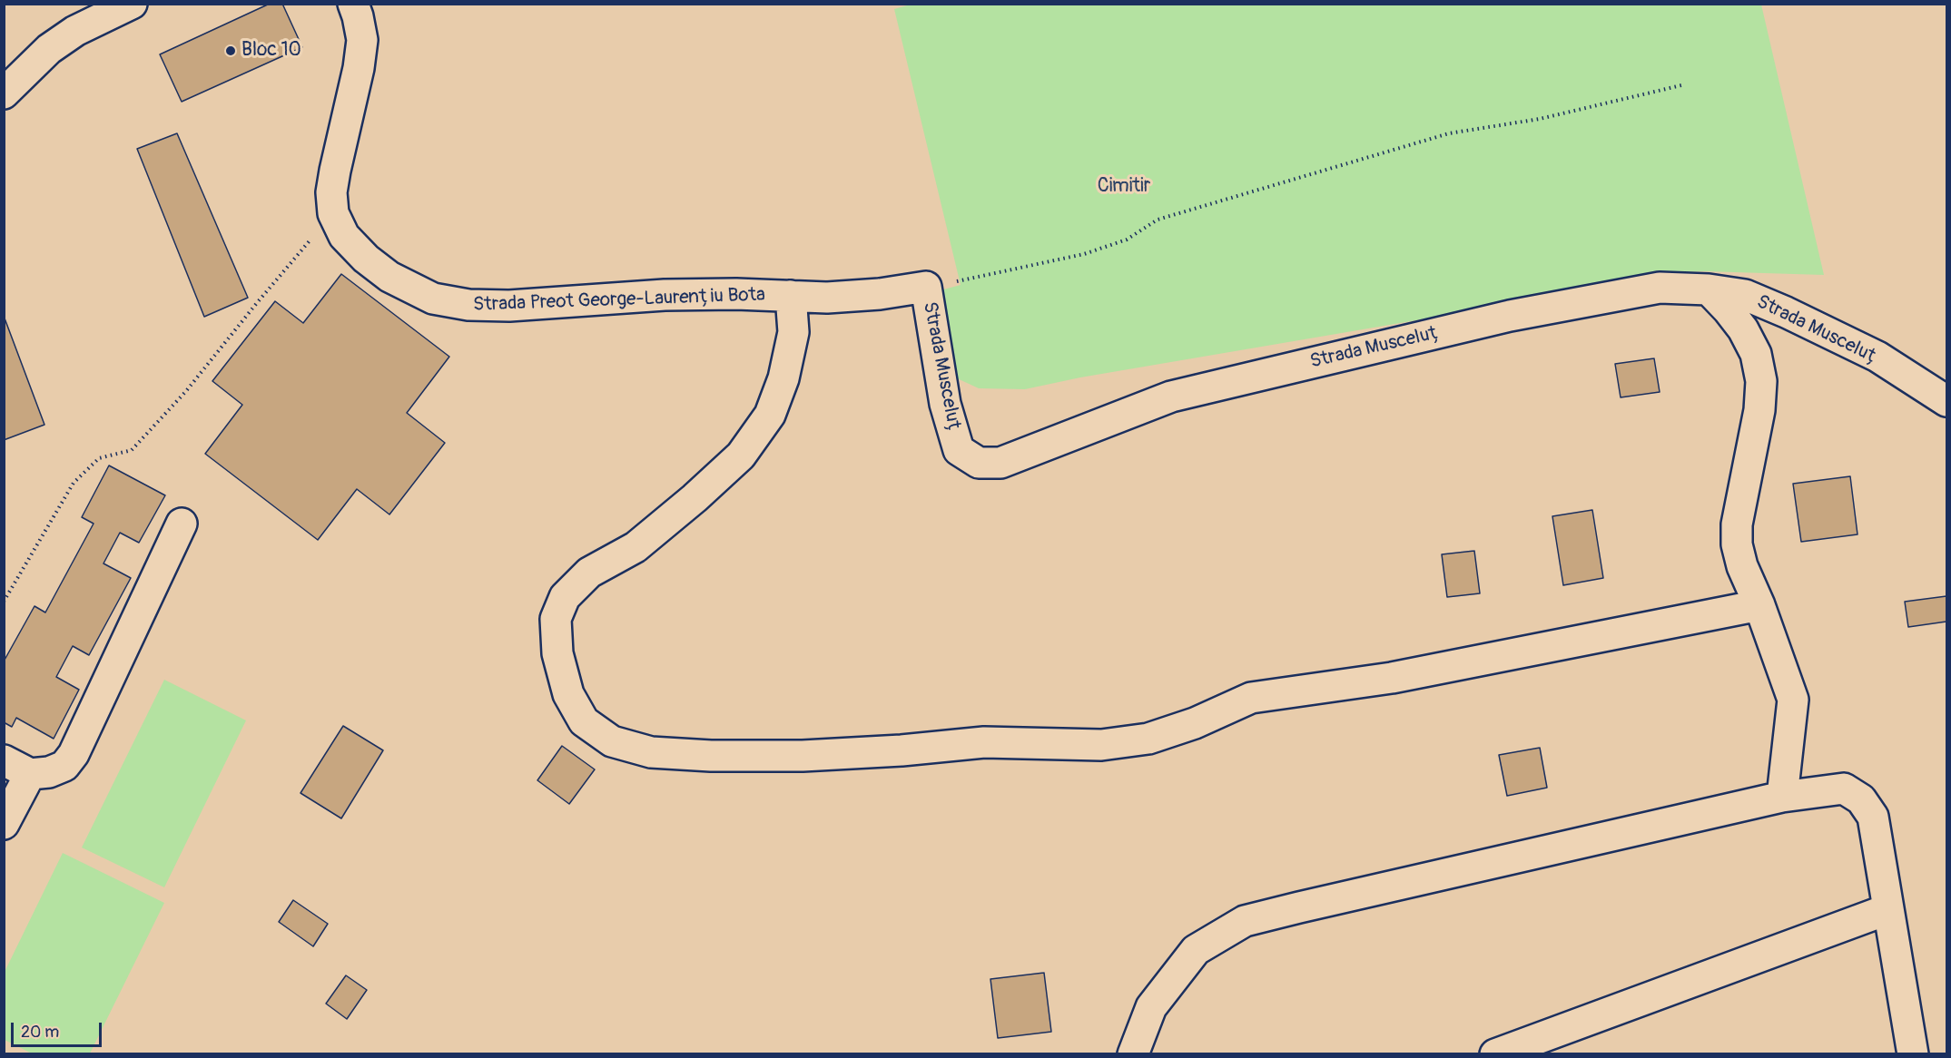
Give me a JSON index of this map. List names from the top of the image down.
{
  "streets": {
    "street": ["Strada Preot George-Laurențiu Bota", "Strada Musceluț"]
  },
  "crossings": [
    ["Strada Preot George-Laurențiu Bota", "Strada Musceluț"]
  ],
  "parks": ["Cimitir"],
  "places": ["Bloc 10"],
  "scale_bar": "20 m"
}
